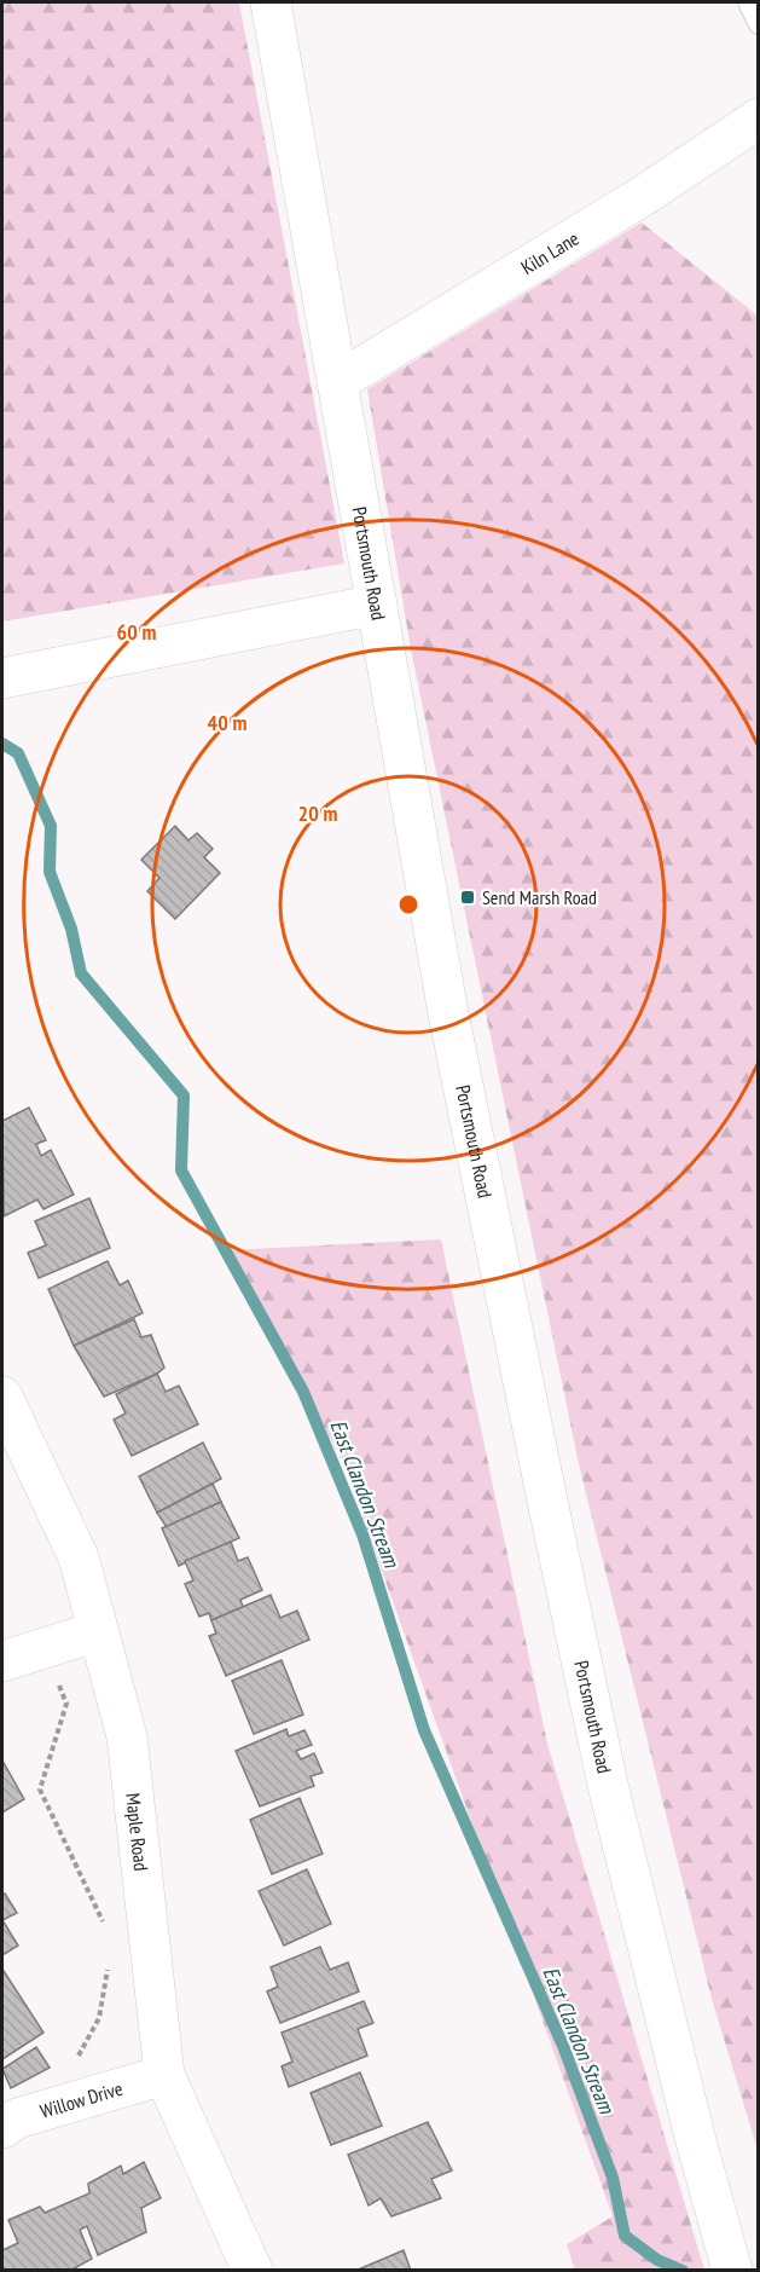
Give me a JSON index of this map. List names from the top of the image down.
{
  "streets": {
    "main road": [
      "Kiln Lane",
      "Portsmouth Road",
      "Maple Road",
      "Willow Drive"
    ]
  },
  "crossings": [
    ["Kiln Lane", "Portsmouth Road"],
    ["Maple Road", "Willow Drive"]
  ],
  "water": ["East Clandon Stream"],
  "places": {
    "transit": ["Send Marsh Road"]
  },
  "rings": ["60 m", "40 m", "20 m"]
}
